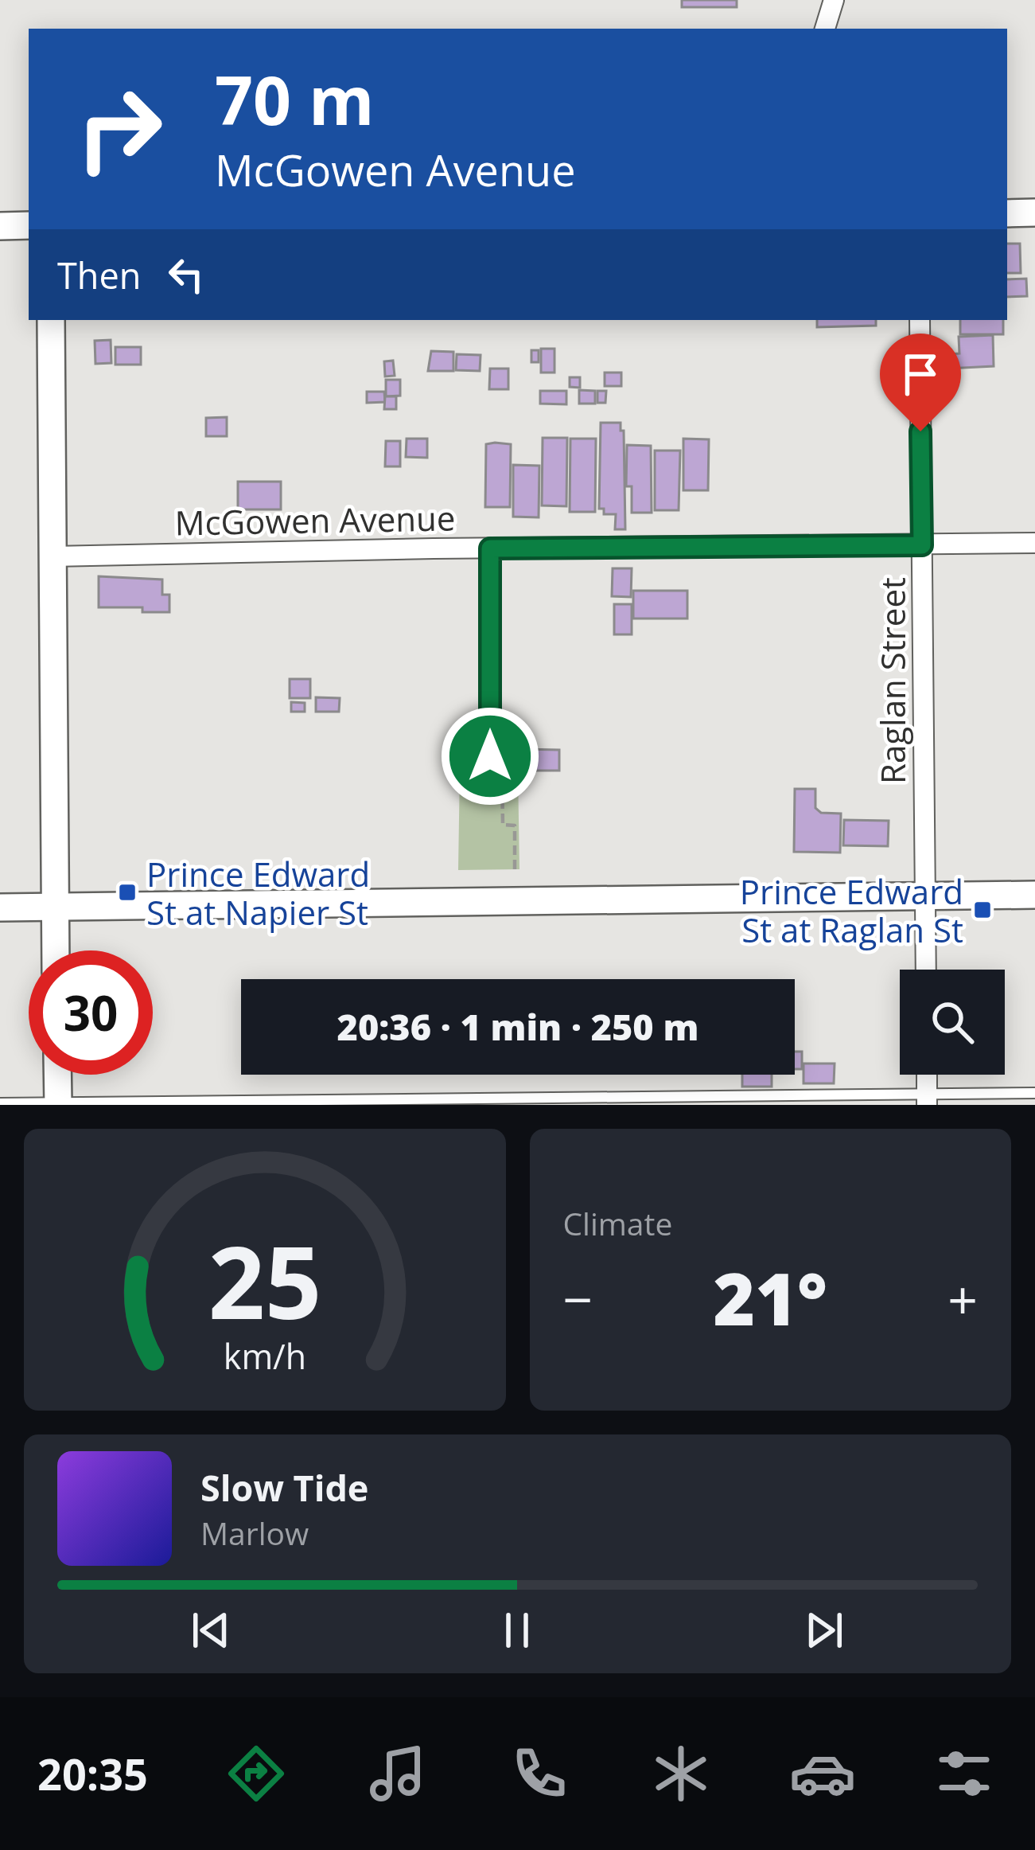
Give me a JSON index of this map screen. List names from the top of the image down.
{
  "streets": {
    "street": ["McGowen Avenue", "Raglan Street"]
  },
  "crossings": [
    ["McGowen Avenue", "Raglan Street"]
  ],
  "places": {
    "transit": ["Prince Edward St at Napier St", "Prince Edward St at Raglan St"]
  },
  "page": {
    "turn": ["70 m", "McGowen Avenue"],
    "then": "Then",
    "limit": "30",
    "trip": "20:36 · 1 min · 250 m",
    "tile": "Climate",
    "heat": ["−", "21°", "+"],
    "song": ["Slow Tide", "Marlow"],
    "tabs": "20:35",
    "gauge": ["25", "km/h"]
  }
}
